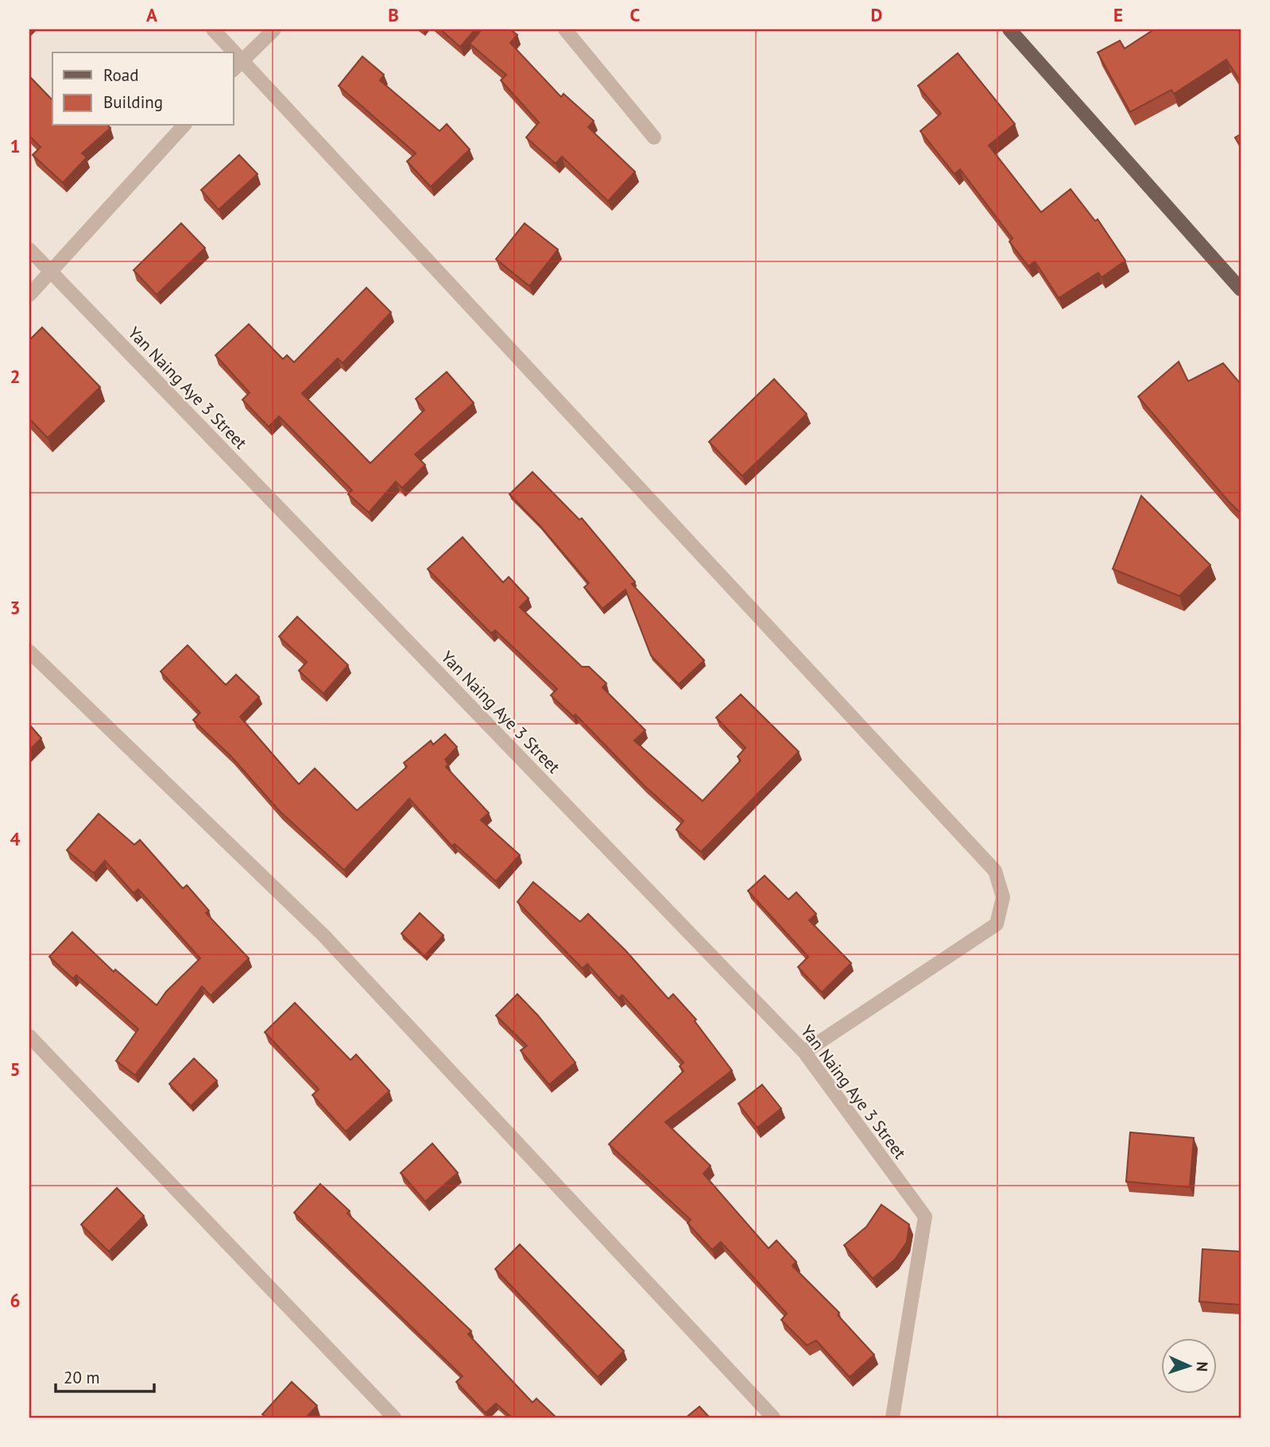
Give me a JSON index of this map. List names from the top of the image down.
{
  "streets": {
    "street": ["Yan Naing Aye 3 Street"]
  },
  "legend": ["Road", "Building"],
  "scale_bar": "20 m",
  "north": "right",
  "grid": {
    "columns": [
      "A",
      "B",
      "C",
      "D",
      "E"
    ],
    "rows": [
      "1",
      "2",
      "3",
      "4",
      "5",
      "6"
    ]
  }
}
